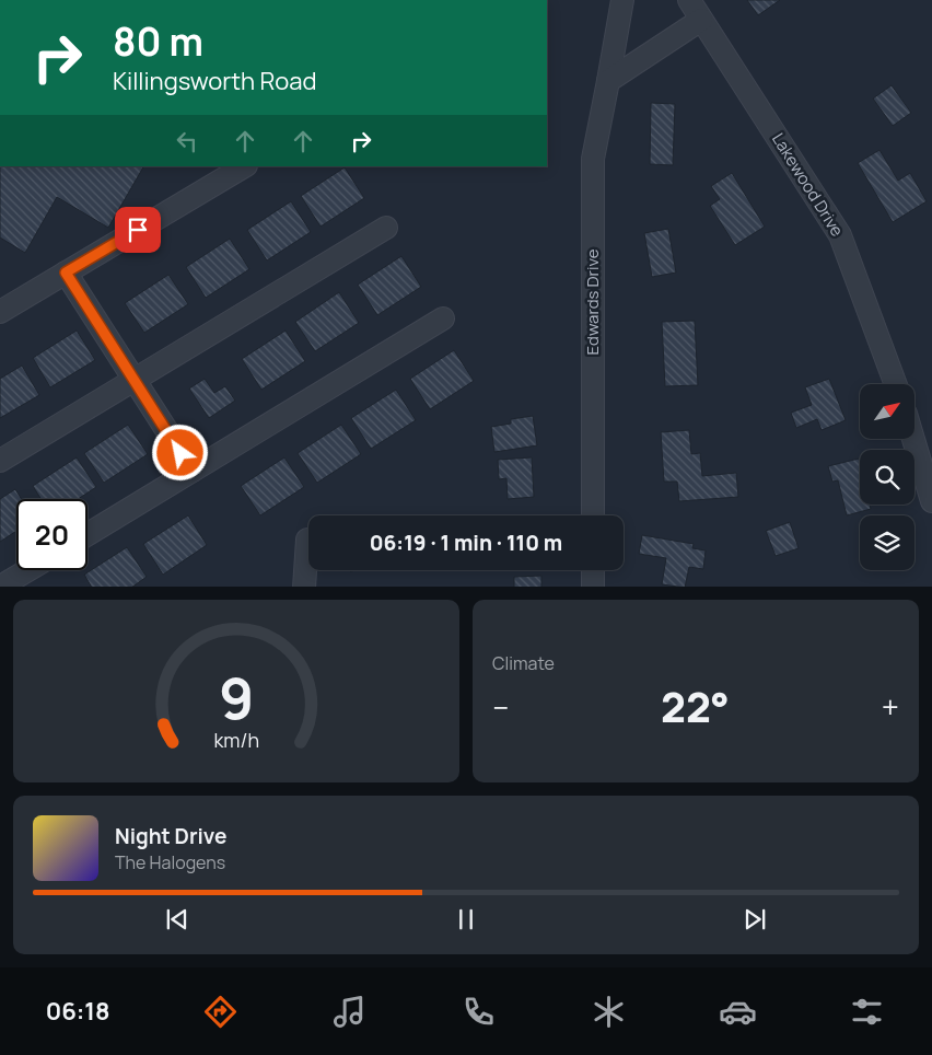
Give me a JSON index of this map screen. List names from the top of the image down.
{
  "streets": {
    "street": ["Lakewood Drive", "Edwards Drive"]
  },
  "north": "top right",
  "page": {
    "turn": ["80 m", "Killingsworth Road"],
    "limit": "20",
    "trip": "06:19 · 1 min · 110 m",
    "tile": "Climate",
    "heat": ["−", "22°", "+"],
    "song": ["Night Drive", "The Halogens"],
    "tabs": "06:18",
    "gauge": ["9", "km/h"]
  }
}
